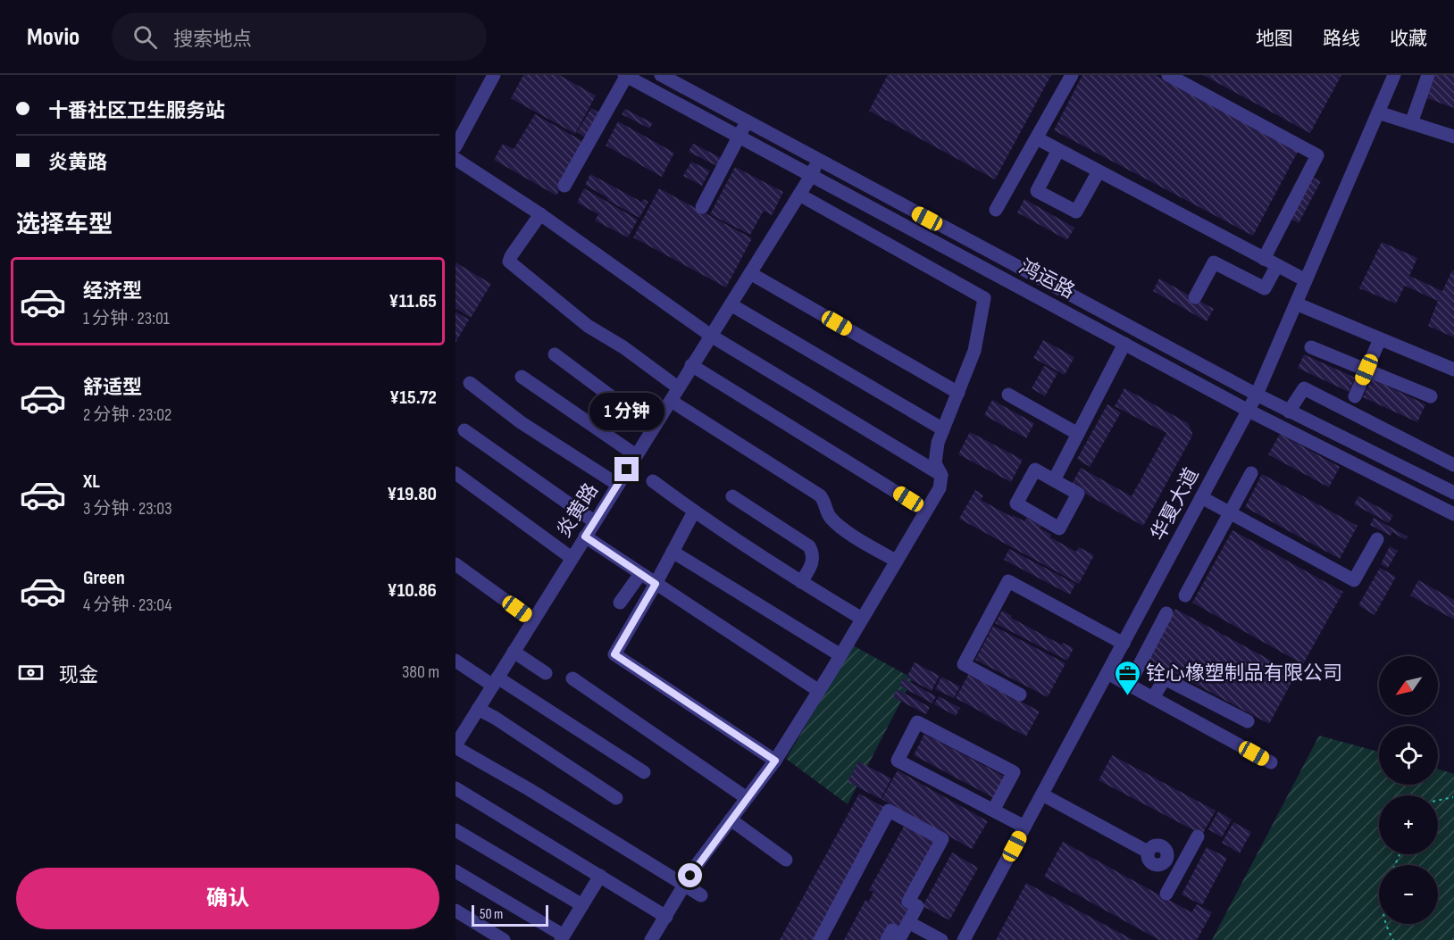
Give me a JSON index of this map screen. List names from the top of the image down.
{
  "streets": {
    "street": ["鸿运路", "华夏大道", "炎黄路"]
  },
  "crossings": [
    ["鸿运路", "华夏大道"],
    ["鸿运路", "炎黄路"]
  ],
  "places": {
    "office": ["铨心橡塑制品有限公司"]
  },
  "scale_bar": "50 m",
  "north": "bottom left",
  "page": {
    "header": "Movio",
    "search": "搜索地点",
    "nav": ["地图", "路线", "收藏"],
    "banner": ["十番社区卫生服务站", "炎黄路"],
    "heading": "选择车型",
    "list": [
      {
        "name": "经济型",
        "note": "1 分钟 · 23:01",
        "value": "¥11.65"
      },
      {
        "name": "舒适型",
        "note": "2 分钟 · 23:02",
        "value": "¥15.72"
      },
      {
        "name": "XL",
        "note": "3 分钟 · 23:03",
        "value": "¥19.80"
      },
      {
        "name": "Green",
        "note": "4 分钟 · 23:04",
        "value": "¥10.86"
      }
    ],
    "bubble": "1 分钟",
    "pay": ["现金", "380 m"],
    "map_buttons": ["+", "−"],
    "buttons": "确认",
    "scale": "50 m"
  }
}
